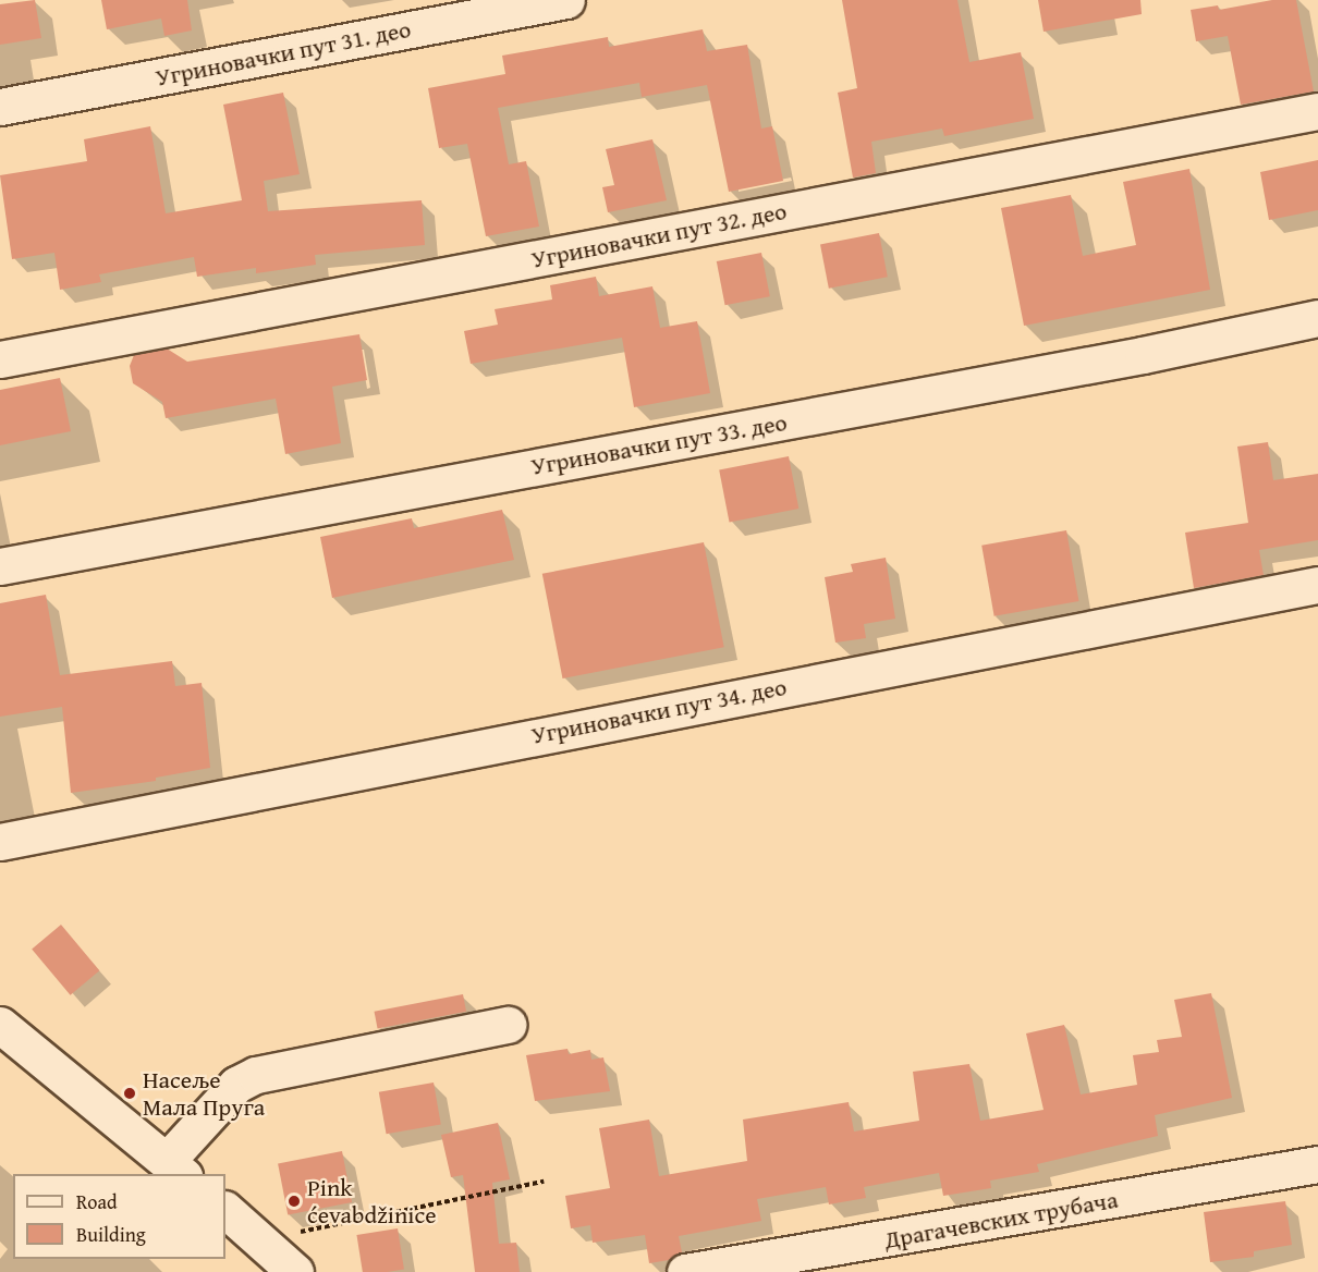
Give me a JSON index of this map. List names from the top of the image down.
{
  "streets": {
    "street": [
      "Угриновачки пут 31. део",
      "Угриновачки пут 32. део",
      "Угриновачки пут 33. део",
      "Угриновачки пут 34. део",
      "Драгачевских трубача"
    ]
  },
  "places": ["Насеље Мала Пруга", "Pink ćevabdžinice"],
  "legend": ["Road", "Building"]
}
